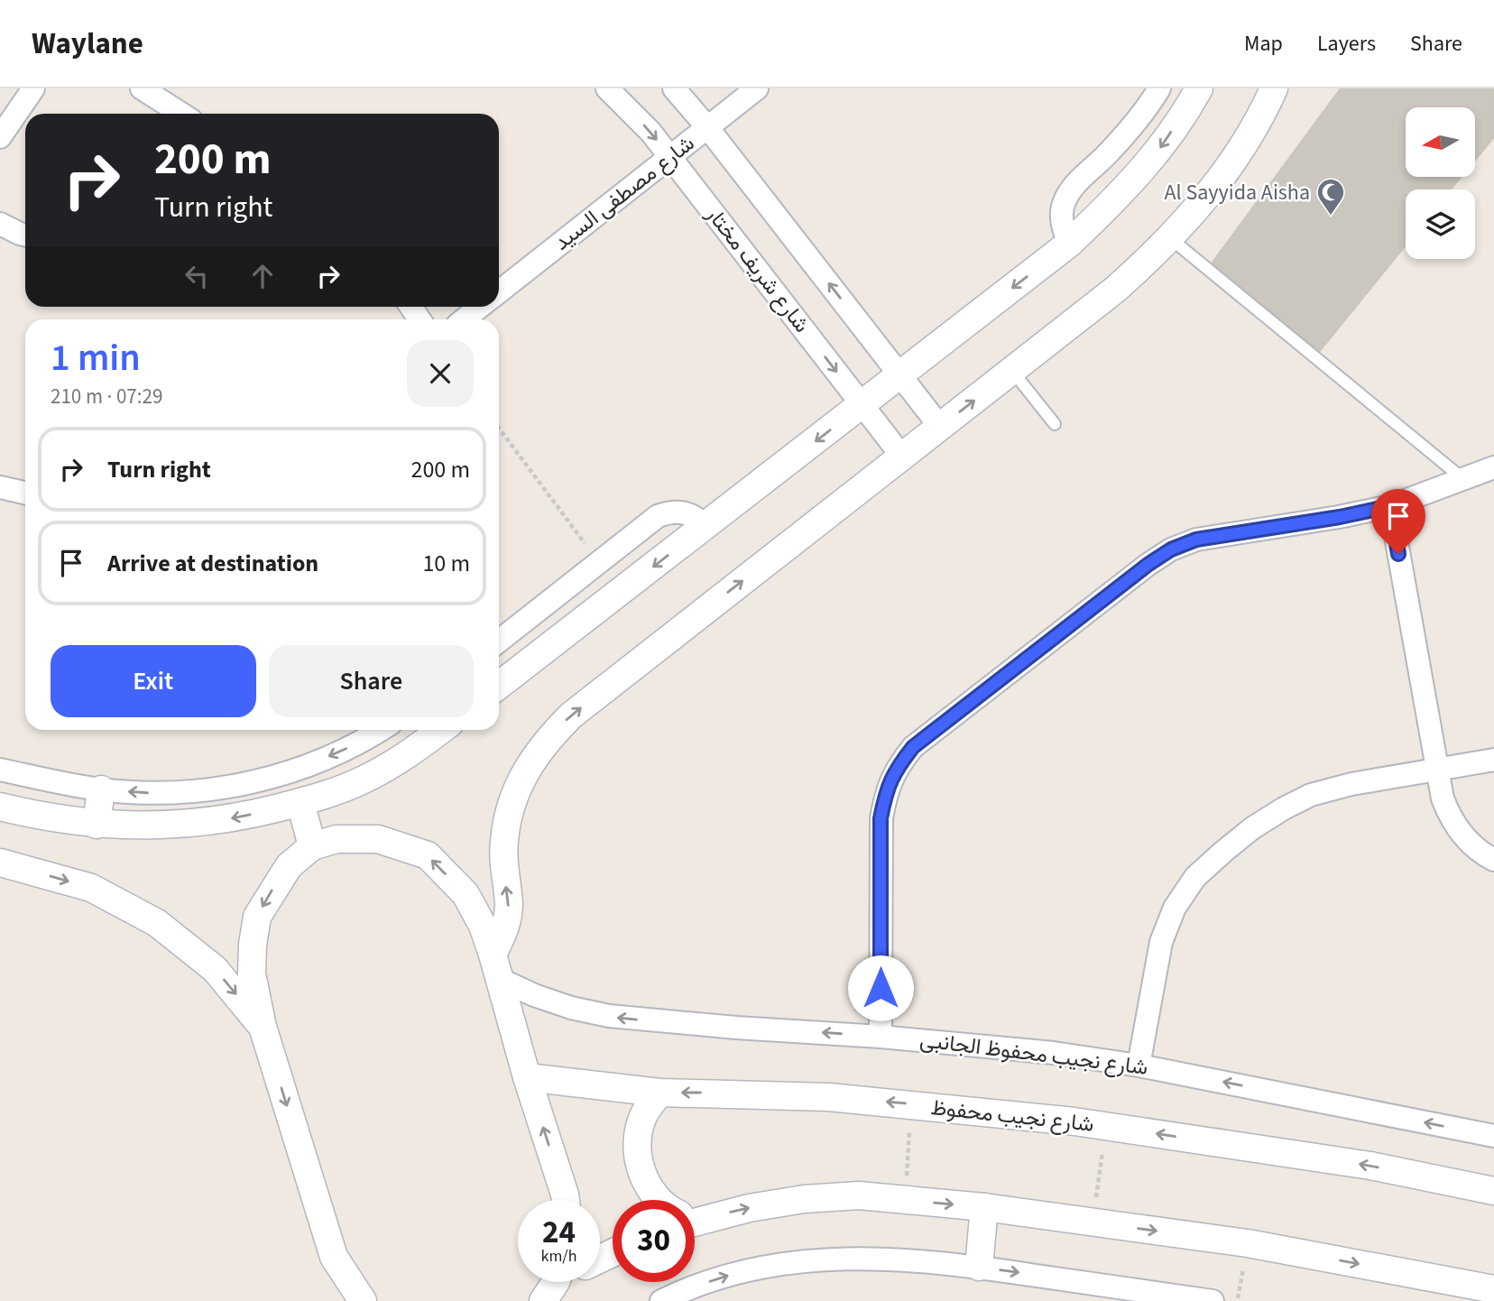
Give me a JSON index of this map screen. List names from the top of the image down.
{
  "streets": {
    "street": [
      "شارع مصطفى السيد",
      "شارع شريف مختار",
      "شارع نجيب محفوظ الجانبى",
      "شارع نجيب محفوظ"
    ]
  },
  "crossings": [
    ["شارع مصطفى السيد", "شارع شريف مختار"]
  ],
  "places": {
    "mosque": ["Al Sayyida Aisha"]
  },
  "north": "left",
  "page": {
    "header": "Waylane",
    "nav": ["Map", "Layers", "Share"],
    "turn": ["200 m", "Turn right"],
    "heading": ["1 min", "210 m · 07:29"],
    "list": [
      {
        "name": "Turn right",
        "value": "200 m"
      },
      {
        "name": "Arrive at destination",
        "value": "10 m"
      }
    ],
    "buttons": ["Exit", "Share"],
    "speed": "24 km/h",
    "limit": "30"
  }
}
